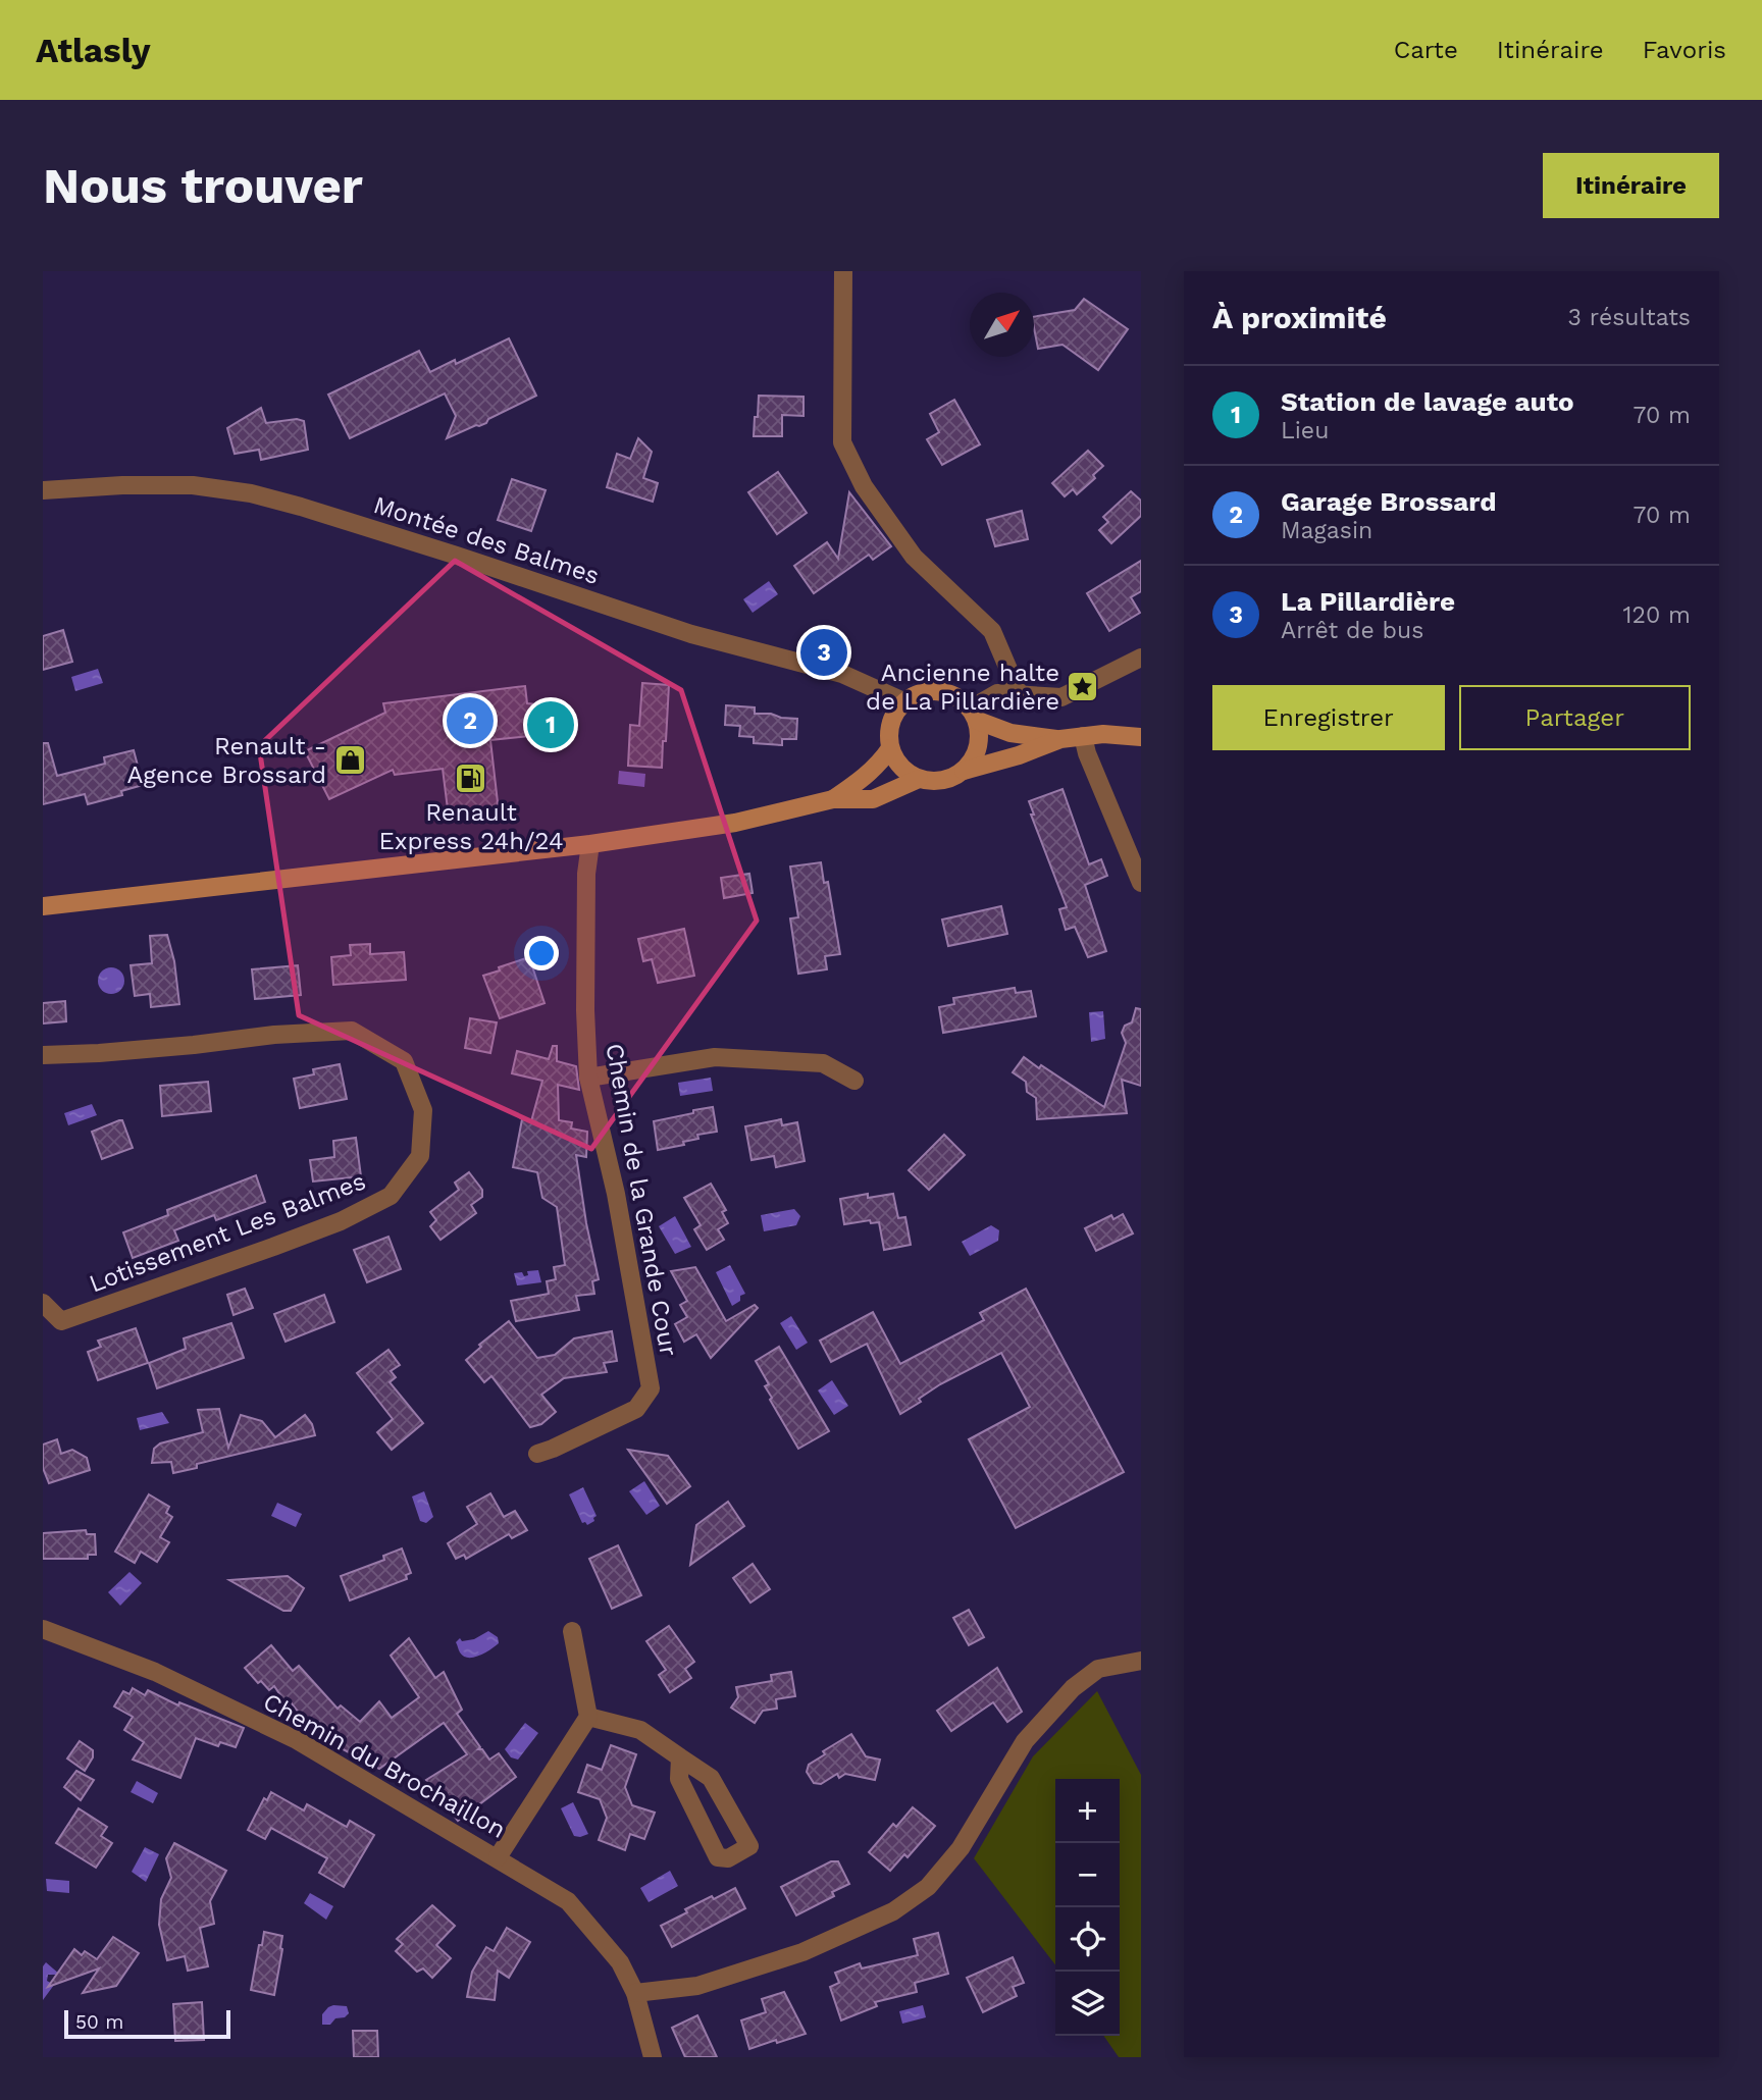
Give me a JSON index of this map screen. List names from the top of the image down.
{
  "streets": {
    "street": [
      "Montée des Balmes",
      "Chemin de la Grande Cour",
      "Lotissement Les Balmes",
      "Chemin du Brochaillon"
    ]
  },
  "places": {
    "place": ["Ancienne halte de La Pillardière"],
    "shop": ["Renault - Agence Brossard"],
    "fuel station": ["Renault Express 24h/24"]
  },
  "scale_bar": "50 m",
  "north": "top right",
  "page": {
    "header": "Atlasly",
    "nav": ["Carte", "Itinéraire", "Favoris"],
    "buttons": [
      "Itinéraire",
      ["Enregistrer", "Partager"]
    ],
    "title": "Nous trouver",
    "heading": ["À proximité", "3 résultats"],
    "list": [
      {
        "mark": "1",
        "name": "Station de lavage auto",
        "note": "Lieu",
        "value": "70 m"
      },
      {
        "mark": "2",
        "name": "Garage Brossard",
        "note": "Magasin",
        "value": "70 m"
      },
      {
        "mark": "3",
        "name": "La Pillardière",
        "note": "Arrêt de bus",
        "value": "120 m"
      }
    ],
    "pins": ["3", "2", "1"],
    "map_buttons": ["+", "−"],
    "scale": "50 m"
  }
}
